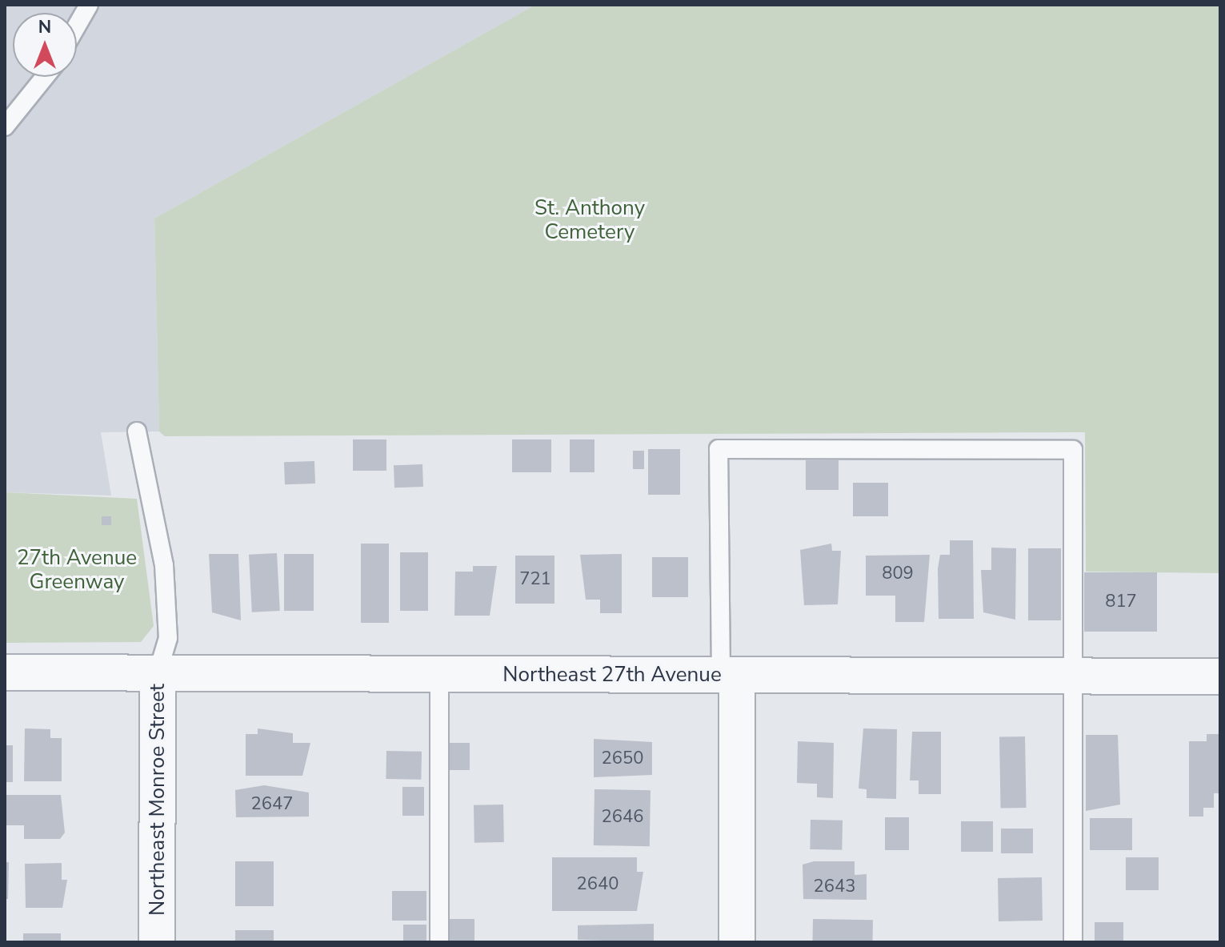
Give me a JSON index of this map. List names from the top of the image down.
{
  "streets": {
    "street": ["Northeast 27th Avenue", "Northeast Monroe Street"]
  },
  "crossings": [
    ["Northeast 27th Avenue", "Northeast Monroe Street"]
  ],
  "parks": ["St. Anthony Cemetery", "27th Avenue Greenway"],
  "house_numbers": [
    "809",
    "721",
    "817",
    "2650",
    "2647",
    "2646",
    "2640",
    "2643"
  ],
  "north": "top"
}
